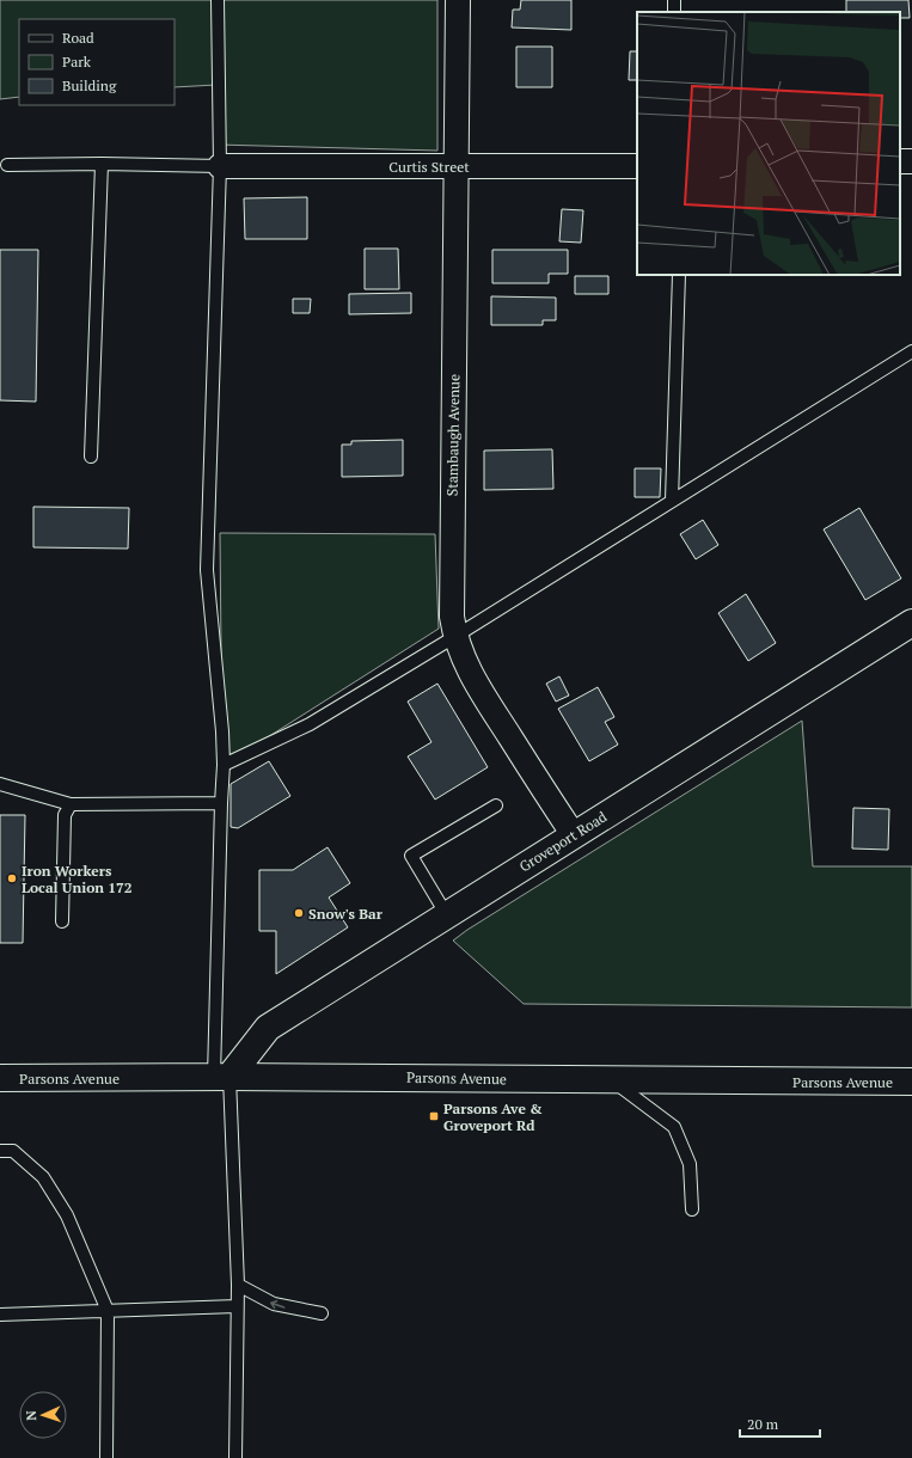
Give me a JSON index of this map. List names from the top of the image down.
{
  "streets": {
    "main road": ["Groveport Road", "Parsons Avenue"],
    "street": ["Curtis Street", "Stambaugh Avenue"]
  },
  "crossings": [
    ["Curtis Street", "Stambaugh Avenue"],
    ["Stambaugh Avenue", "Groveport Road"],
    ["Groveport Road", "Parsons Avenue"]
  ],
  "places": {
    "other": ["Iron Workers Local Union 172", "Snow's Bar"],
    "transit": ["Parsons Ave & Groveport Rd"]
  },
  "legend": ["Road", "Park", "Building"],
  "scale_bar": "20 m",
  "north": "left"
}
